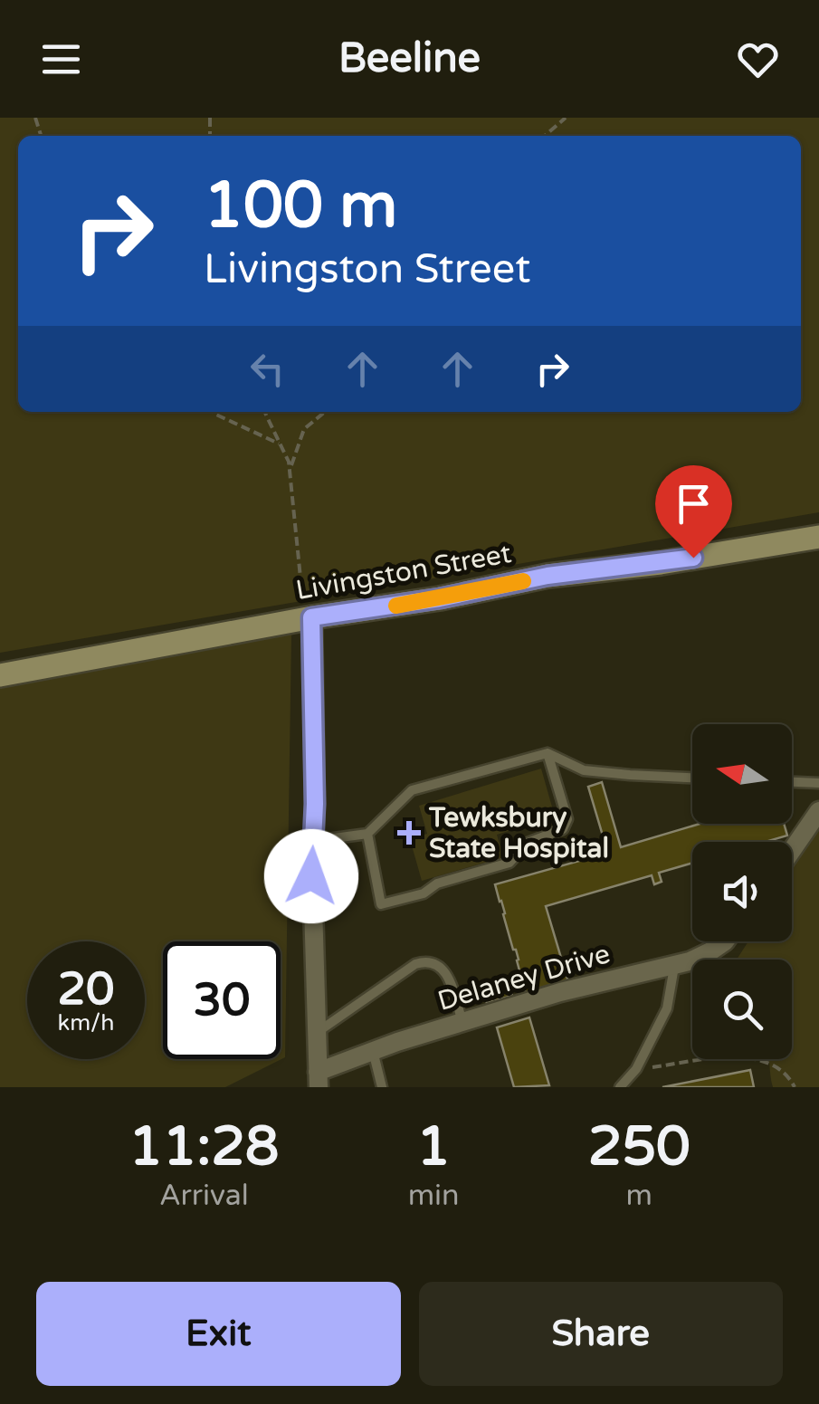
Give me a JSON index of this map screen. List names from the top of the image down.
{
  "streets": {
    "street": ["Livingston Street", "Delaney Drive"]
  },
  "places": {
    "health": ["Tewksbury State Hospital"]
  },
  "north": "left",
  "page": {
    "header": "Beeline",
    "turn": ["100 m", "Livingston Street"],
    "speed": "20 km/h",
    "limit": "30",
    "eta": [
      "11:28",
      "Arrival",
      "1",
      "min",
      "250",
      "m"
    ],
    "buttons": ["Exit", "Share"]
  }
}
